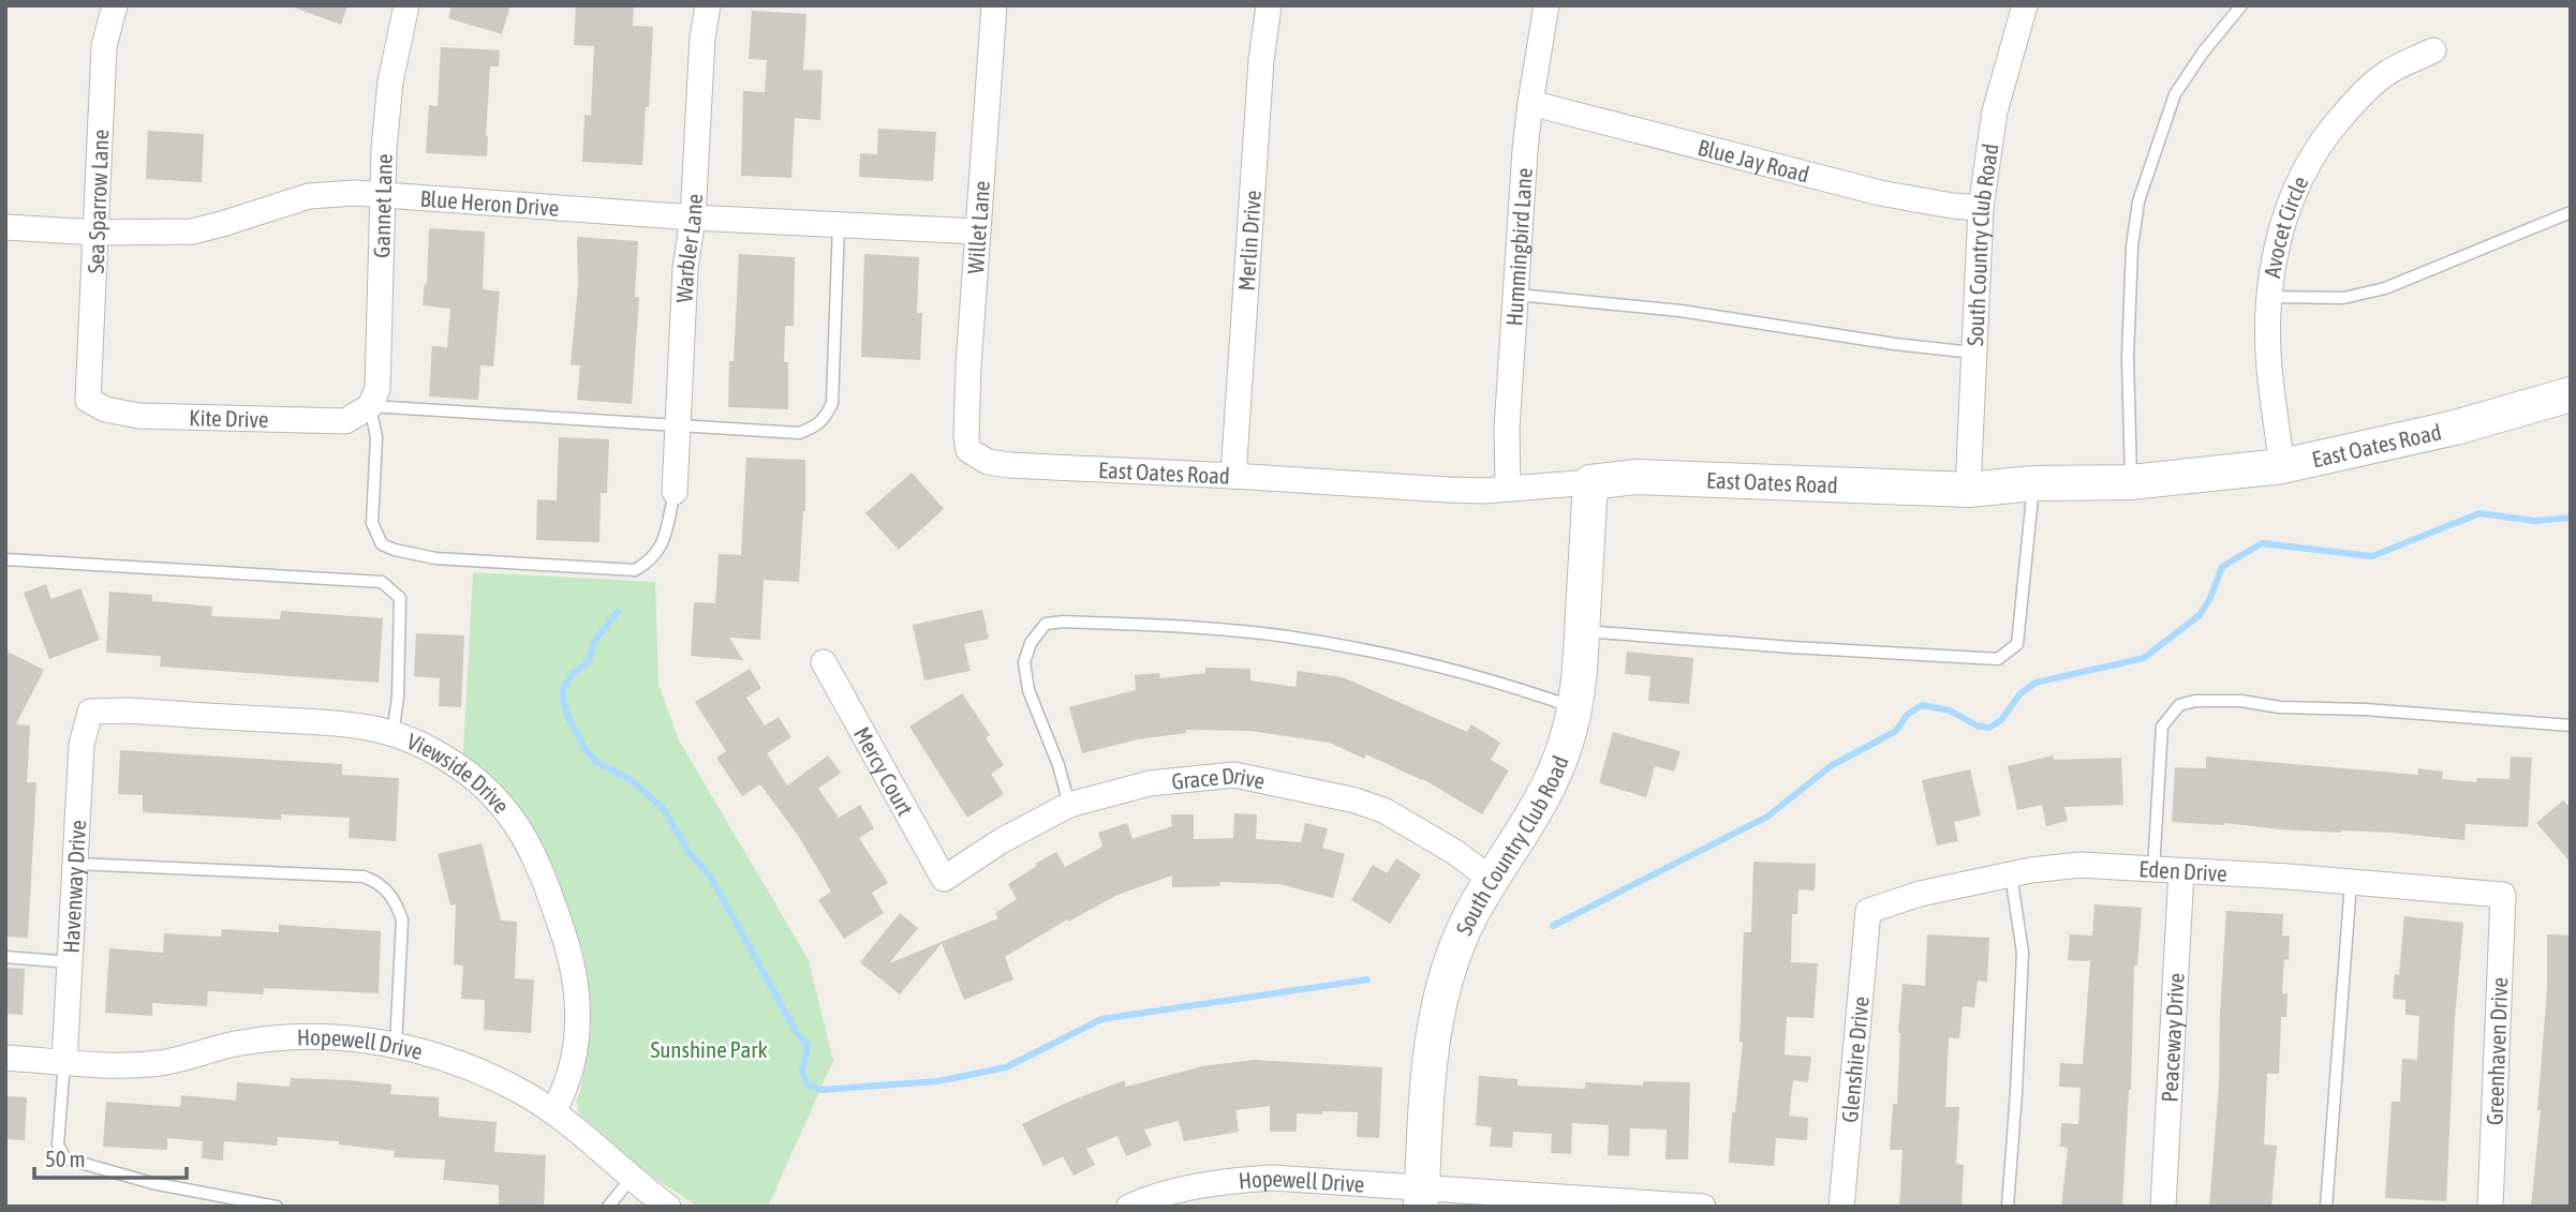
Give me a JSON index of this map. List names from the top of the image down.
{
  "streets": {
    "street": [
      "Blue Jay Road",
      "Sea Sparrow Lane",
      "Blue Heron Drive",
      "Gannet Lane",
      "Willet Lane",
      "Avocet Circle",
      "Merlin Drive",
      "South Country Club Road",
      "Hummingbird Lane",
      "Warbler Lane",
      "Kite Drive",
      "East Oates Road",
      "Mercy Court",
      "Viewside Drive",
      "Grace Drive",
      "Eden Drive",
      "Havenway Drive",
      "Peaceway Drive",
      "Hopewell Drive",
      "Greenhaven Drive",
      "Glenshire Drive"
    ]
  },
  "crossings": [
    ["Blue Jay Road", "South Country Club Road"],
    ["Blue Jay Road", "Hummingbird Lane"],
    ["Sea Sparrow Lane", "Blue Heron Drive"],
    ["Sea Sparrow Lane", "Kite Drive"],
    ["Blue Heron Drive", "Gannet Lane"],
    ["Blue Heron Drive", "Willet Lane"],
    ["Blue Heron Drive", "Warbler Lane"],
    ["Gannet Lane", "Kite Drive"],
    ["Willet Lane", "East Oates Road"],
    ["Avocet Circle", "East Oates Road"],
    ["Merlin Drive", "East Oates Road"],
    ["South Country Club Road", "East Oates Road"],
    ["South Country Club Road", "Grace Drive"],
    ["South Country Club Road", "Hopewell Drive"],
    ["Hummingbird Lane", "East Oates Road"],
    ["Mercy Court", "Grace Drive"],
    ["Viewside Drive", "Havenway Drive"],
    ["Viewside Drive", "Hopewell Drive"],
    ["Eden Drive", "Peaceway Drive"],
    ["Eden Drive", "Greenhaven Drive"],
    ["Eden Drive", "Glenshire Drive"],
    ["Havenway Drive", "Hopewell Drive"]
  ],
  "parks": ["Sunshine Park"],
  "scale_bar": "50 m"
}
